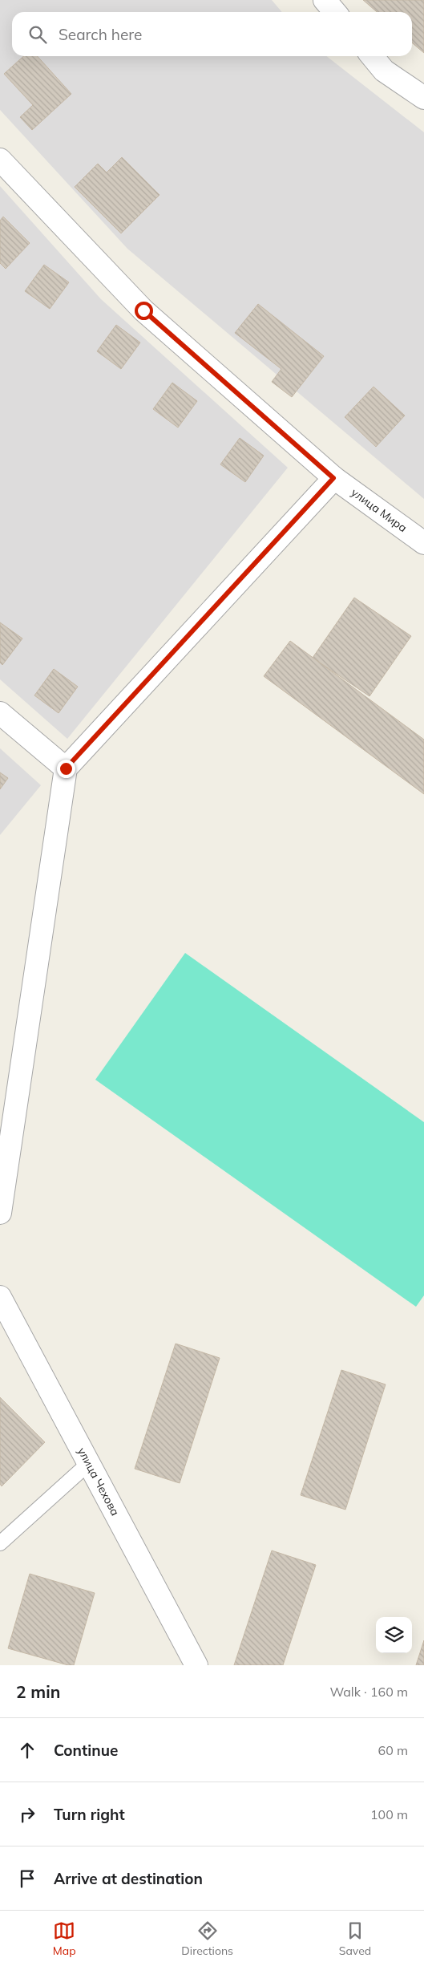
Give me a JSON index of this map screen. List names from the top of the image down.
{
  "streets": {
    "street": ["улица Мира", "улица Чехова"]
  },
  "page": {
    "search": "Search here",
    "heading": ["2 min", "Walk · 160 m"],
    "list": [
      ["Continue", "60 m"],
      ["Turn right", "100 m"],
      "Arrive at destination"
    ],
    "nav": ["Map", "Directions", "Saved"]
  }
}
